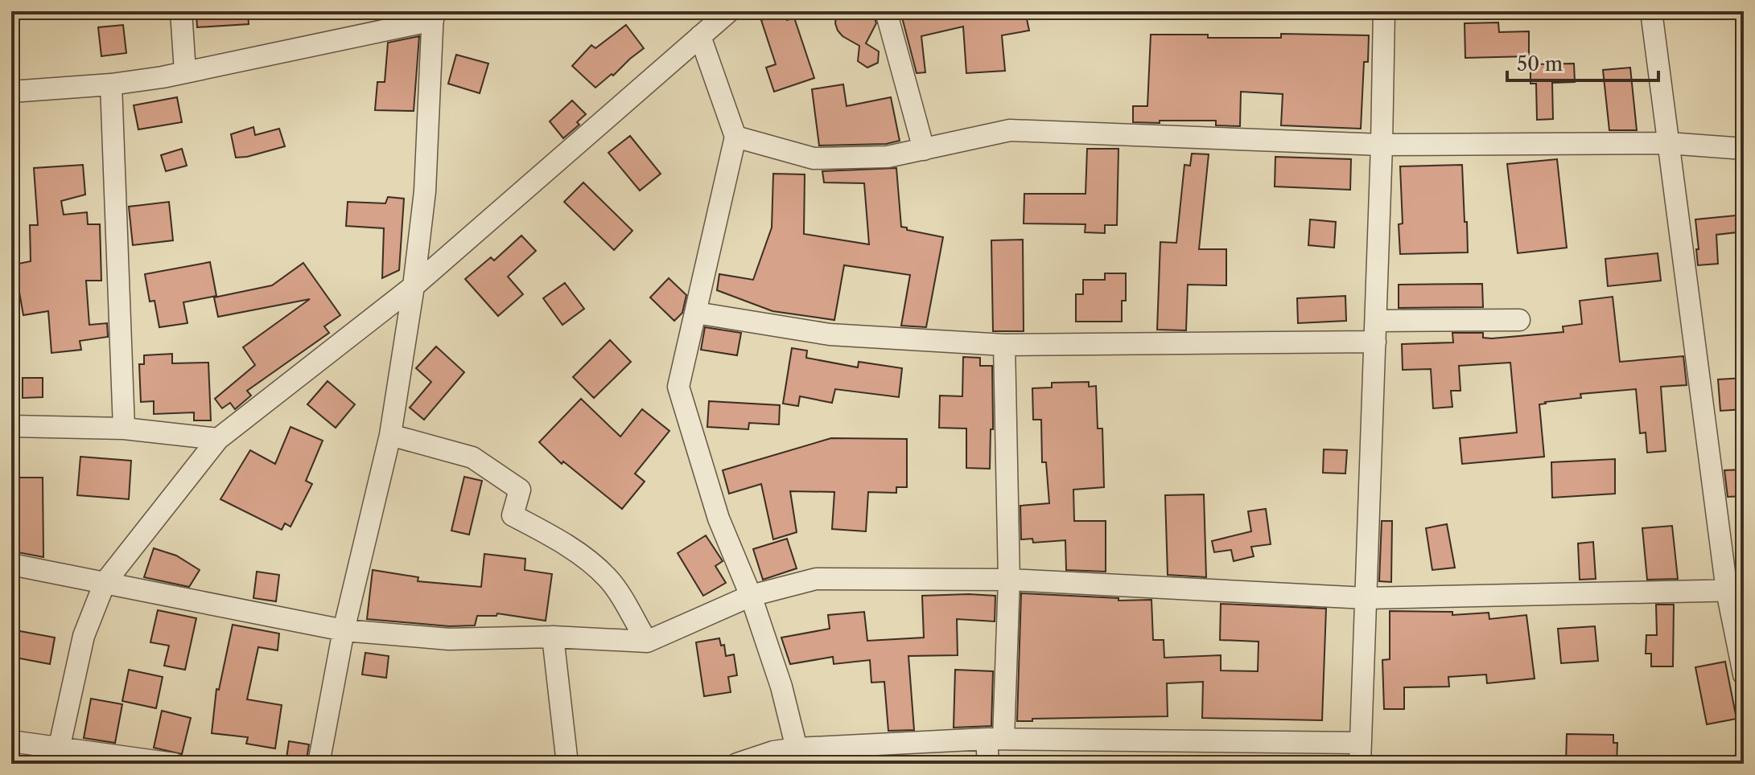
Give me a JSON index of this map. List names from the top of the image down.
{
  "scale_bar": "50 m"
}
